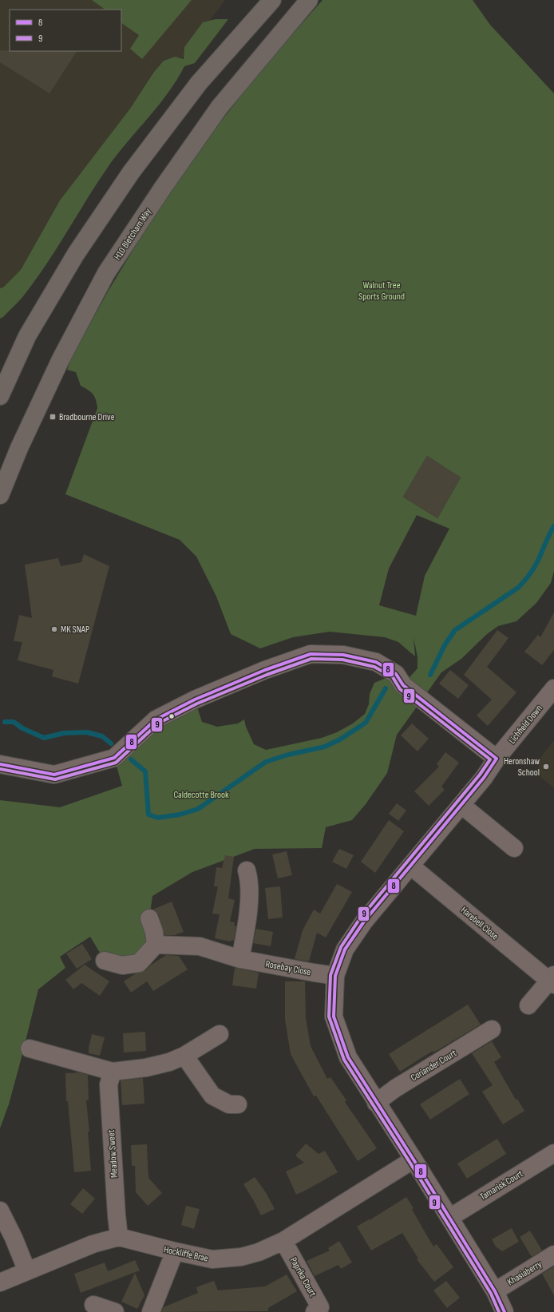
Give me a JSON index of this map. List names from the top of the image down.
{
  "streets": {
    "highway": ["H10 Bletcham Way"],
    "street": [
      "Lichfield Down",
      "Harebell Close",
      "Rosebay Close",
      "Coriander Court",
      "Meadow Sweet",
      "Tamarisk Court",
      "Hockliffe Brae",
      "Khasiaberry",
      "Paprika Court"
    ]
  },
  "crossings": [
    ["Lichfield Down", "Harebell Close"],
    ["Lichfield Down", "Rosebay Close"],
    ["Lichfield Down", "Coriander Court"],
    ["Lichfield Down", "Tamarisk Court"],
    ["Lichfield Down", "Hockliffe Brae"],
    ["Lichfield Down", "Khasiaberry"],
    ["Meadow Sweet", "Hockliffe Brae"],
    ["Hockliffe Brae", "Paprika Court"]
  ],
  "parks": ["Walnut Tree Sports Ground", "Caldecotte Brook"],
  "places": {
    "transit": ["Bradbourne Drive"],
    "other": ["MK SNAP", "Heronshaw School"]
  },
  "lines": ["transit line 8", "transit line 9"],
  "legend": ["8", "9"]
}
